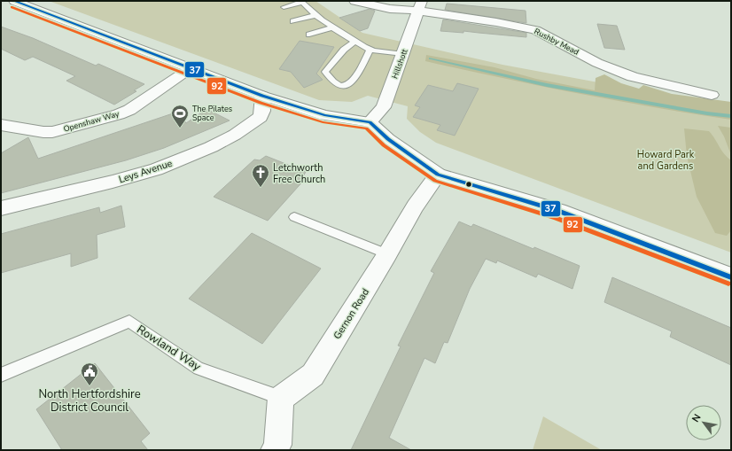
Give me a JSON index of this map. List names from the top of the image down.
{
  "streets": {
    "street": [
      "Rushby Mead",
      "Hillshott",
      "Openshaw Way",
      "Leys Avenue",
      "Gernon Road"
    ],
    "lane": ["Rowland Way"]
  },
  "crossings": [
    ["Rushby Mead", "Hillshott"],
    ["Gernon Road", "Rowland Way"]
  ],
  "parks": ["Howard Park and Gardens"],
  "places": {
    "sports": ["The Pilates Space"],
    "church": ["Letchworth Free Church"],
    "public building": ["North Hertfordshire District Council"]
  },
  "lines": ["transit line 37", "transit line 92"],
  "north": "top left"
}
